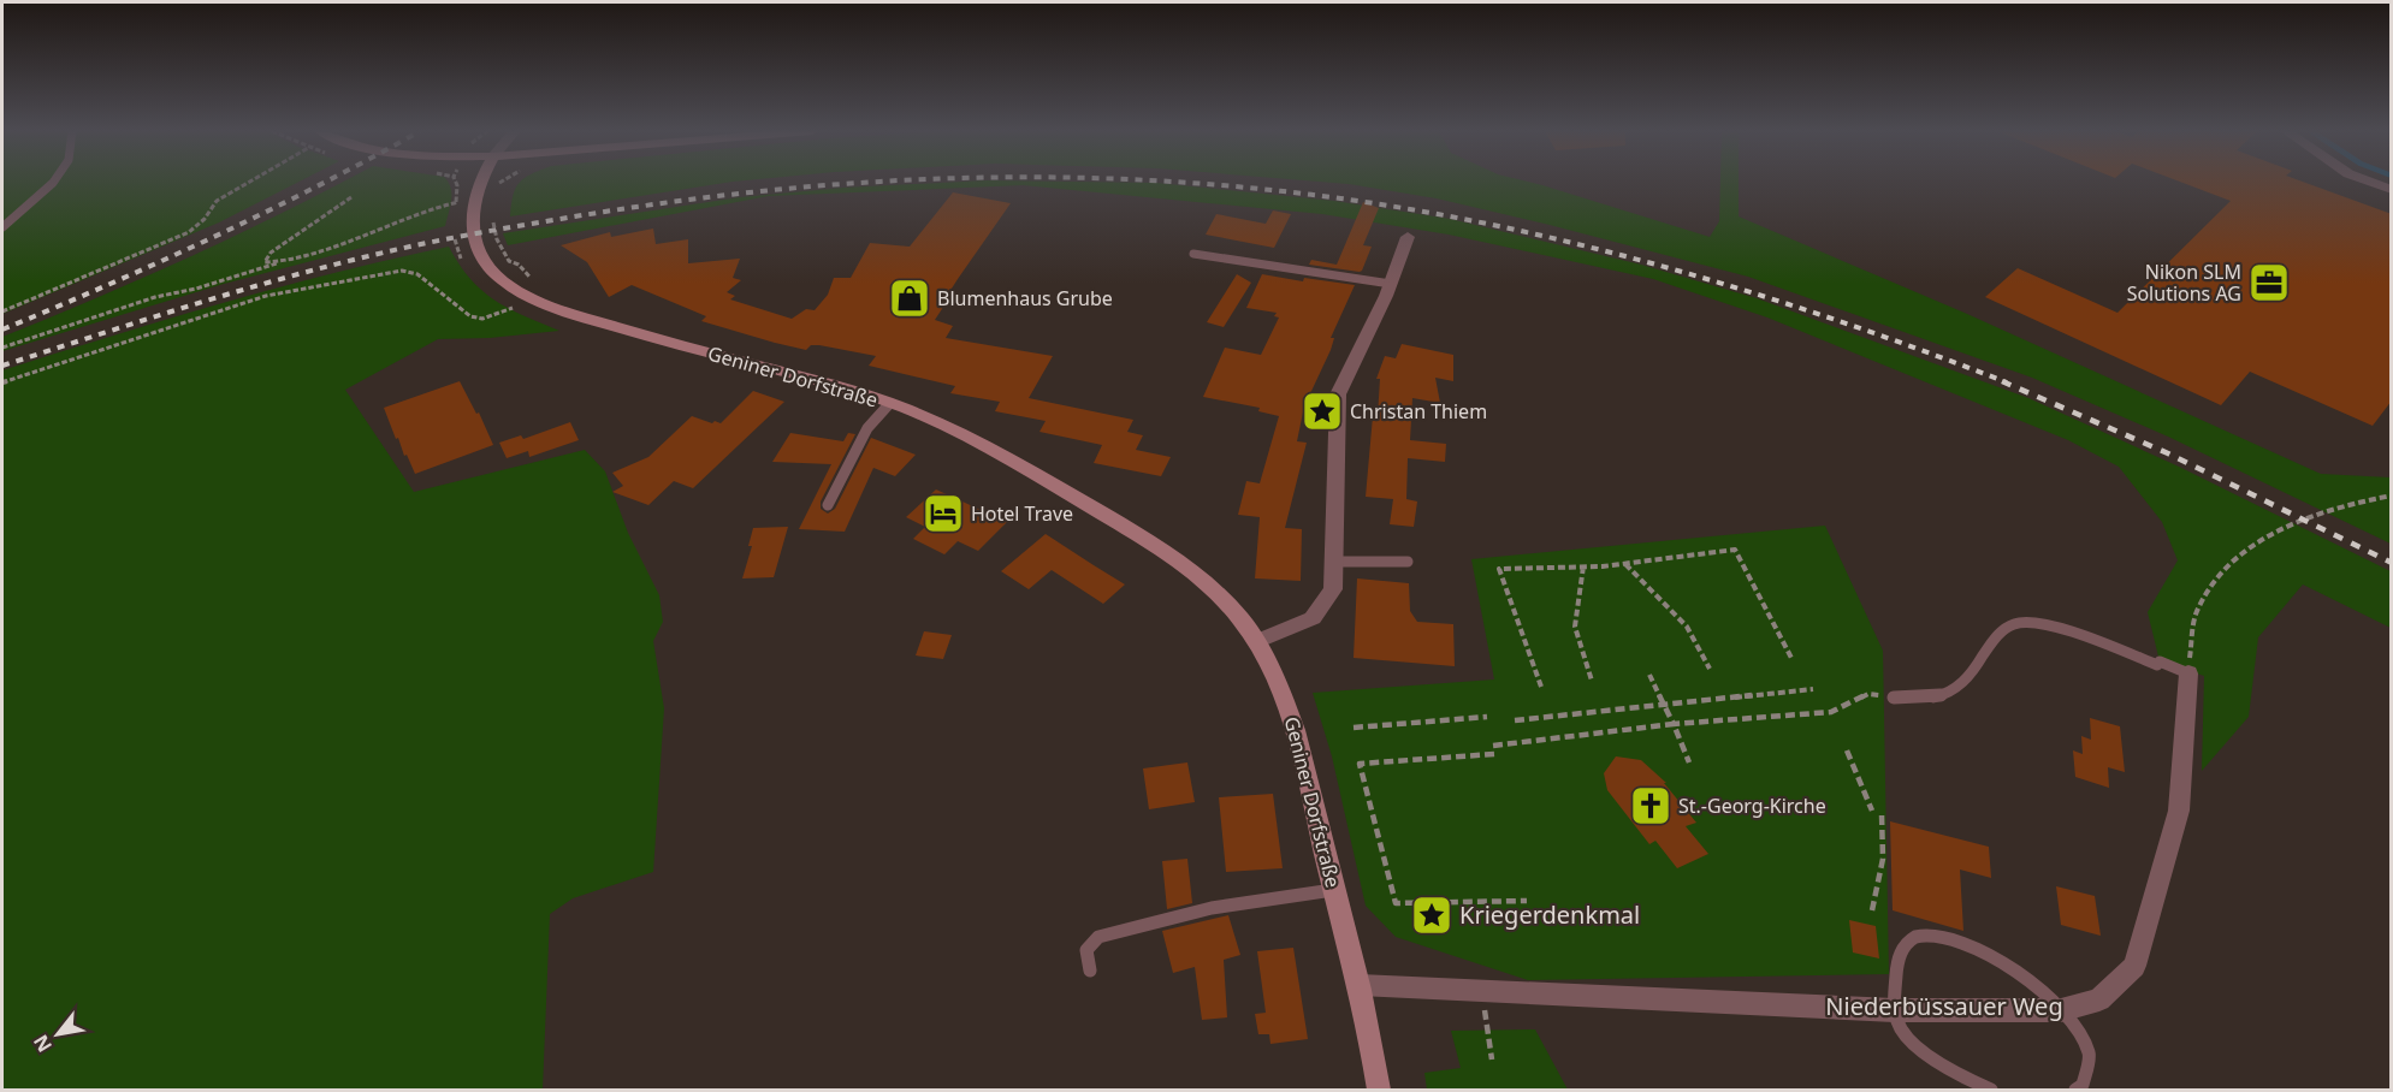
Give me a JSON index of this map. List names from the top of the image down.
{
  "streets": {
    "main road": ["Geniner Dorfstraße"],
    "street": ["Niederbüssauer Weg"]
  },
  "crossings": [
    ["Geniner Dorfstraße", "Niederbüssauer Weg"]
  ],
  "places": {
    "office": ["Nikon SLM Solutions AG"],
    "shop": ["Blumenhaus Grube"],
    "place": ["Christan Thiem", "Kriegerdenkmal"],
    "hotel": ["Hotel Trave"],
    "church": ["St.-Georg-Kirche"]
  },
  "north": "bottom left"
}
